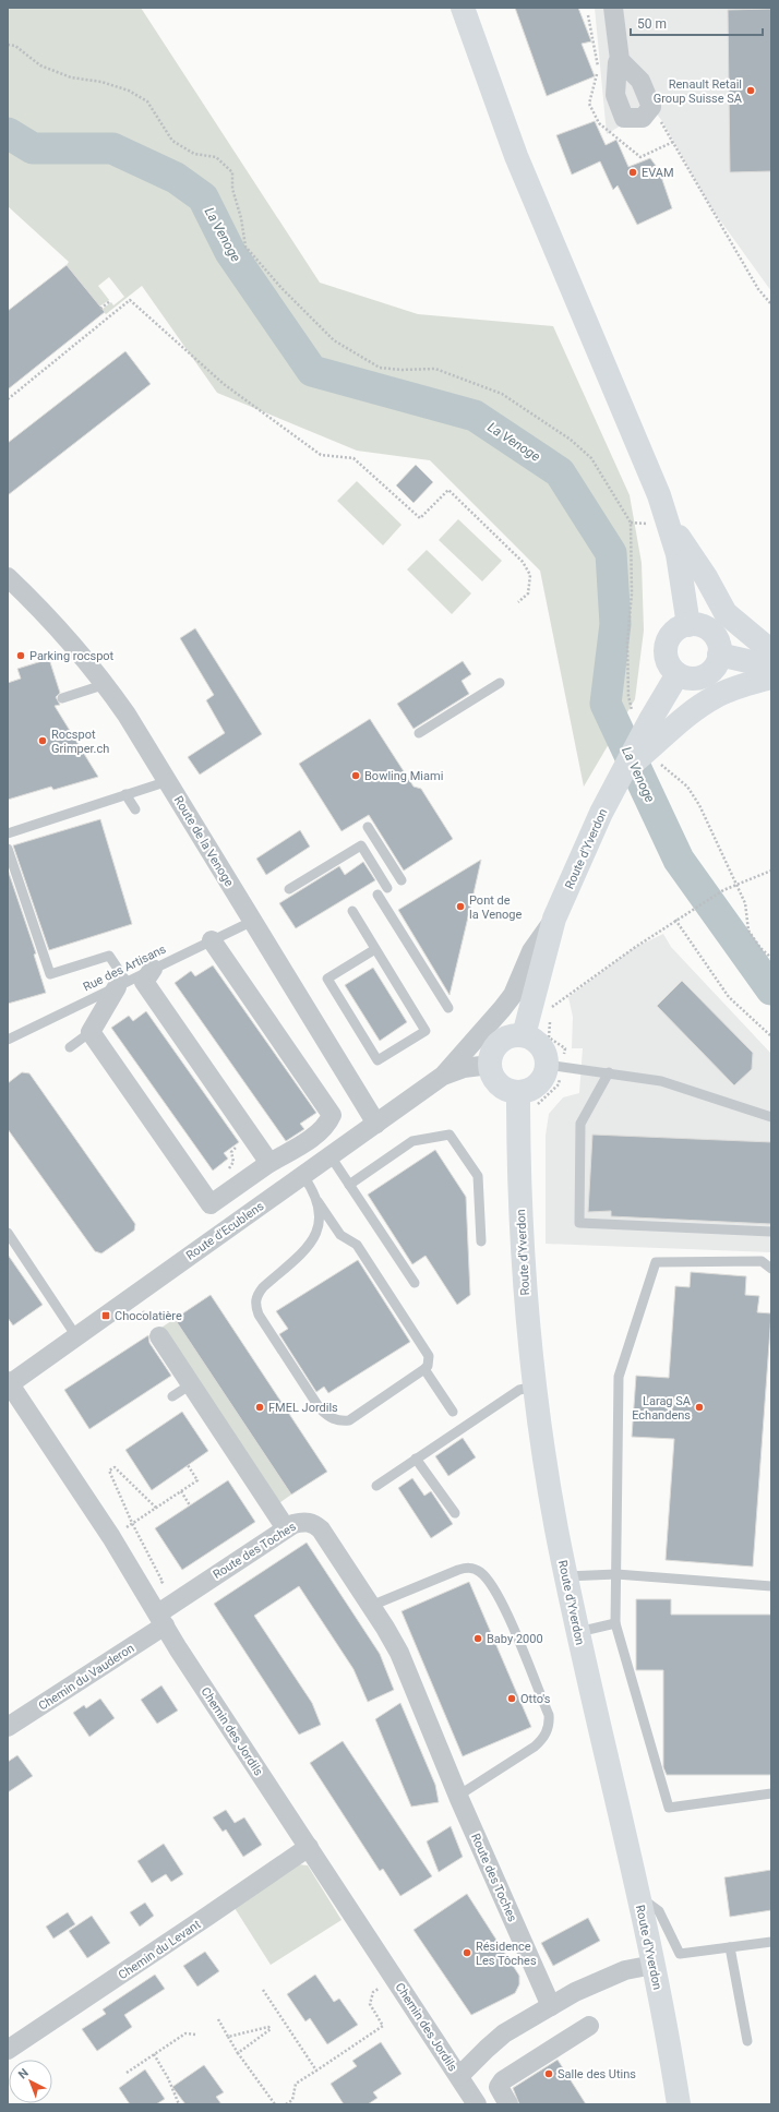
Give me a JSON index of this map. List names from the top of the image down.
{
  "streets": {
    "main road": ["Route d'Yverdon"],
    "street": [
      "Route de la Venoge",
      "Route d'Ecublens",
      "Route des Toches",
      "Chemin du Vauderon",
      "Chemin des Jordils",
      "Chemin du Levant"
    ],
    "lane": ["Rue des Artisans"]
  },
  "crossings": [
    ["Route de la Venoge", "Rue des Artisans"],
    ["Route de la Venoge", "Route d'Ecublens"],
    ["Route d'Yverdon", "Route d'Ecublens"],
    ["Route d'Ecublens", "Chemin des Jordils"],
    ["Route des Toches", "Chemin du Vauderon"],
    ["Route des Toches", "Chemin des Jordils"],
    ["Chemin du Vauderon", "Chemin des Jordils"],
    ["Chemin des Jordils", "Chemin du Levant"]
  ],
  "water": ["La Venoge"],
  "places": {
    "other": [
      "Renault Retail Group Suisse SA",
      "EVAM",
      "Parking rocspot",
      "Rocspot Grimper.ch",
      "Bowling Miami",
      "Pont de la Venoge",
      "FMEL Jordils",
      "Larag SA Echandens",
      "Baby 2000",
      "Otto's",
      "Résidence Les Tôches",
      "Salle des Utins"
    ],
    "transit": ["Chocolatière"]
  },
  "scale_bar": "50 m",
  "north": "top left"
}
